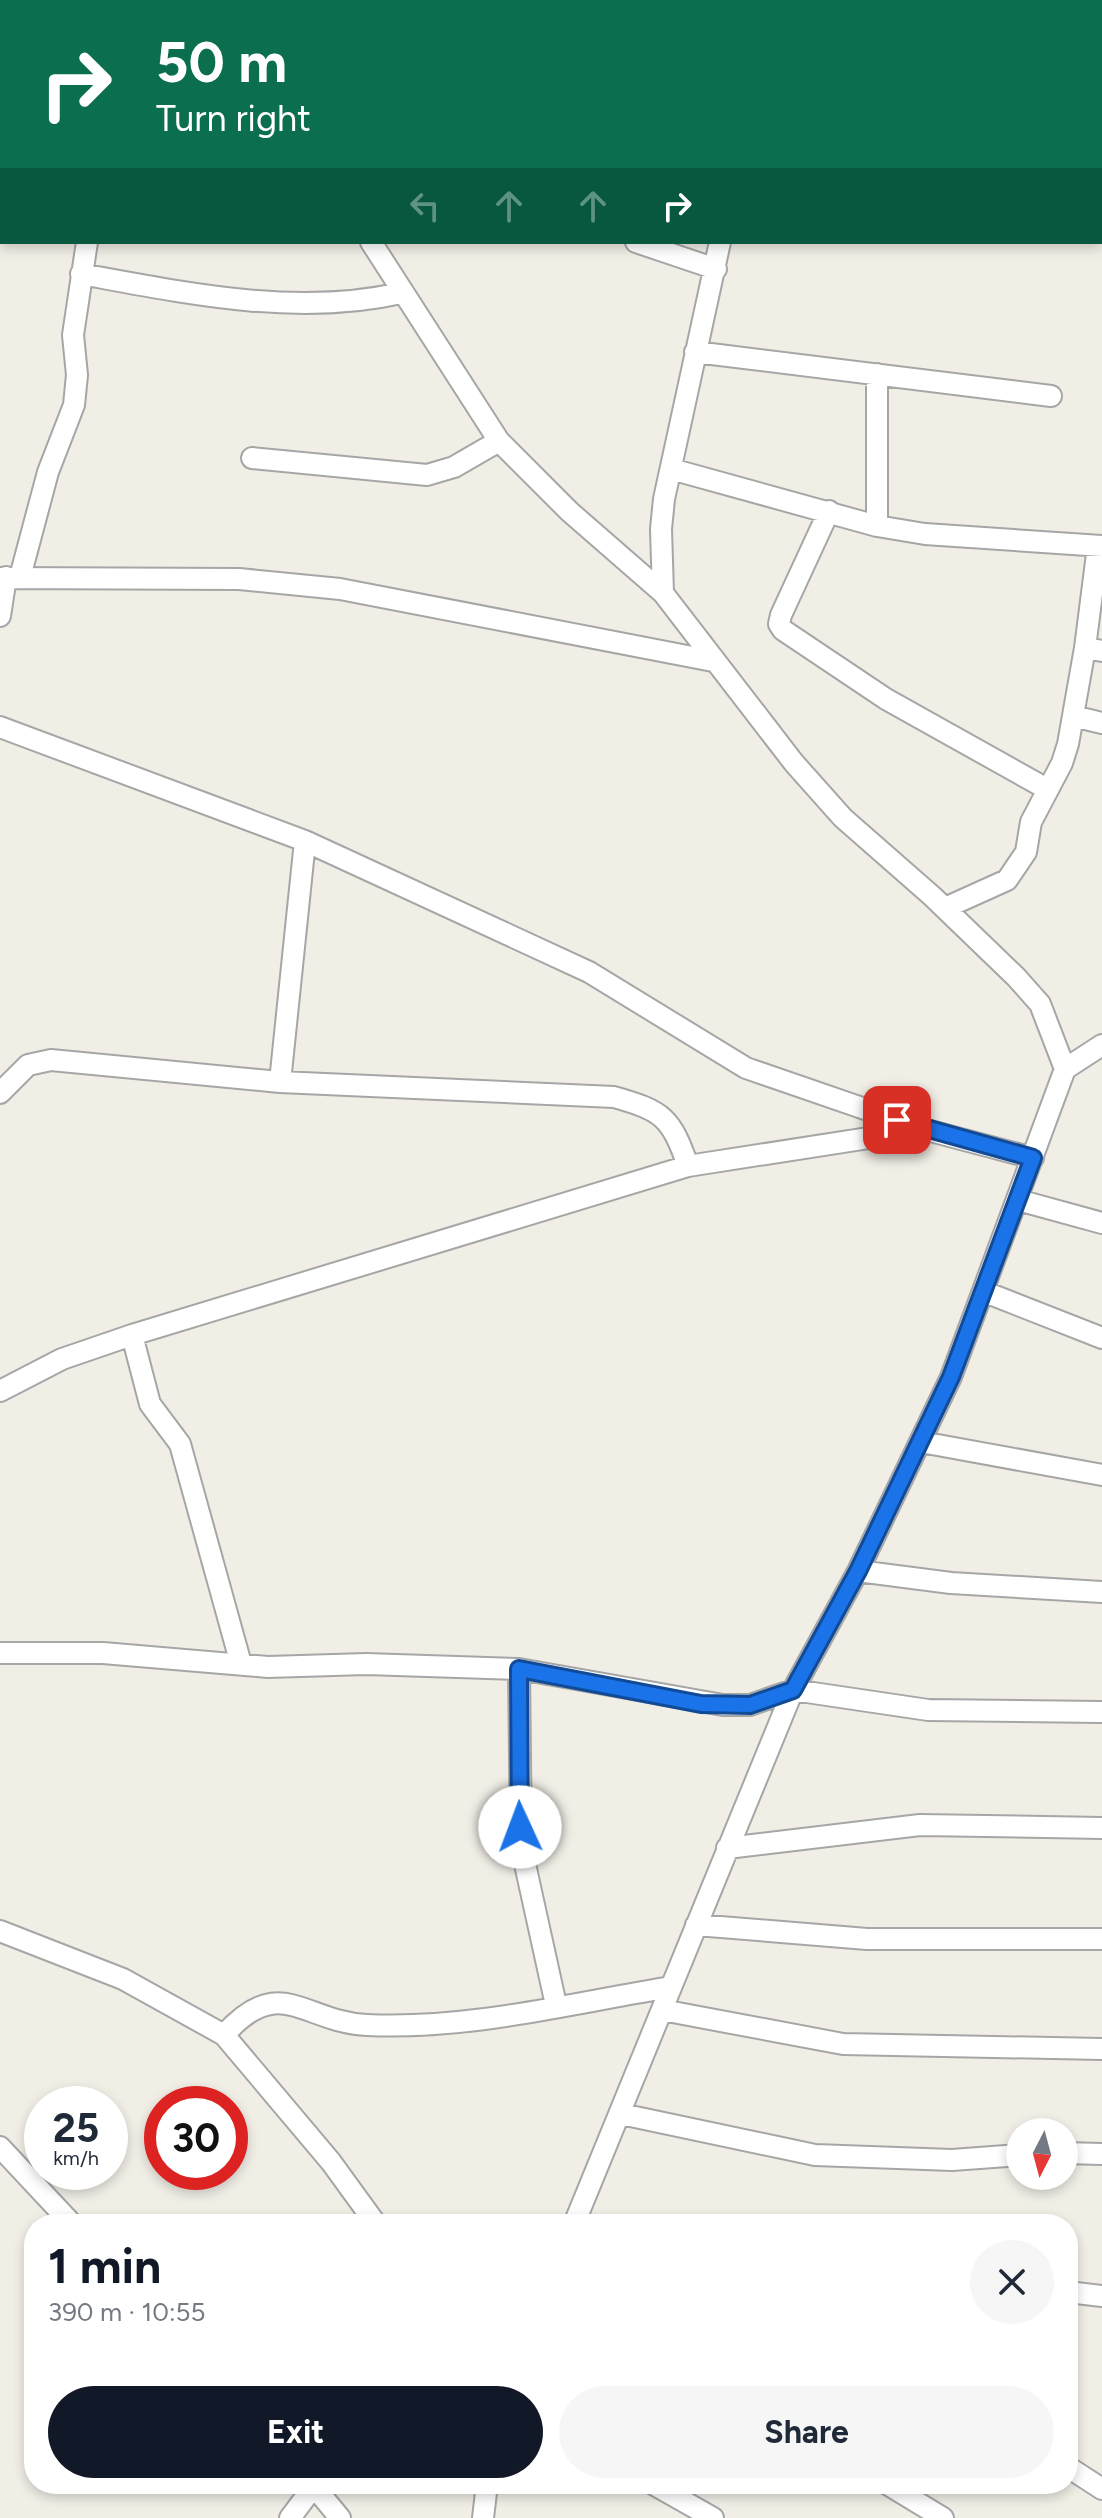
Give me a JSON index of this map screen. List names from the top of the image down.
{
  "north": "bottom",
  "page": {
    "turn": ["50 m", "Turn right"],
    "speed": "25 km/h",
    "limit": "30",
    "heading": ["1 min", "390 m · 10:55"],
    "buttons": ["Exit", "Share"]
  }
}
